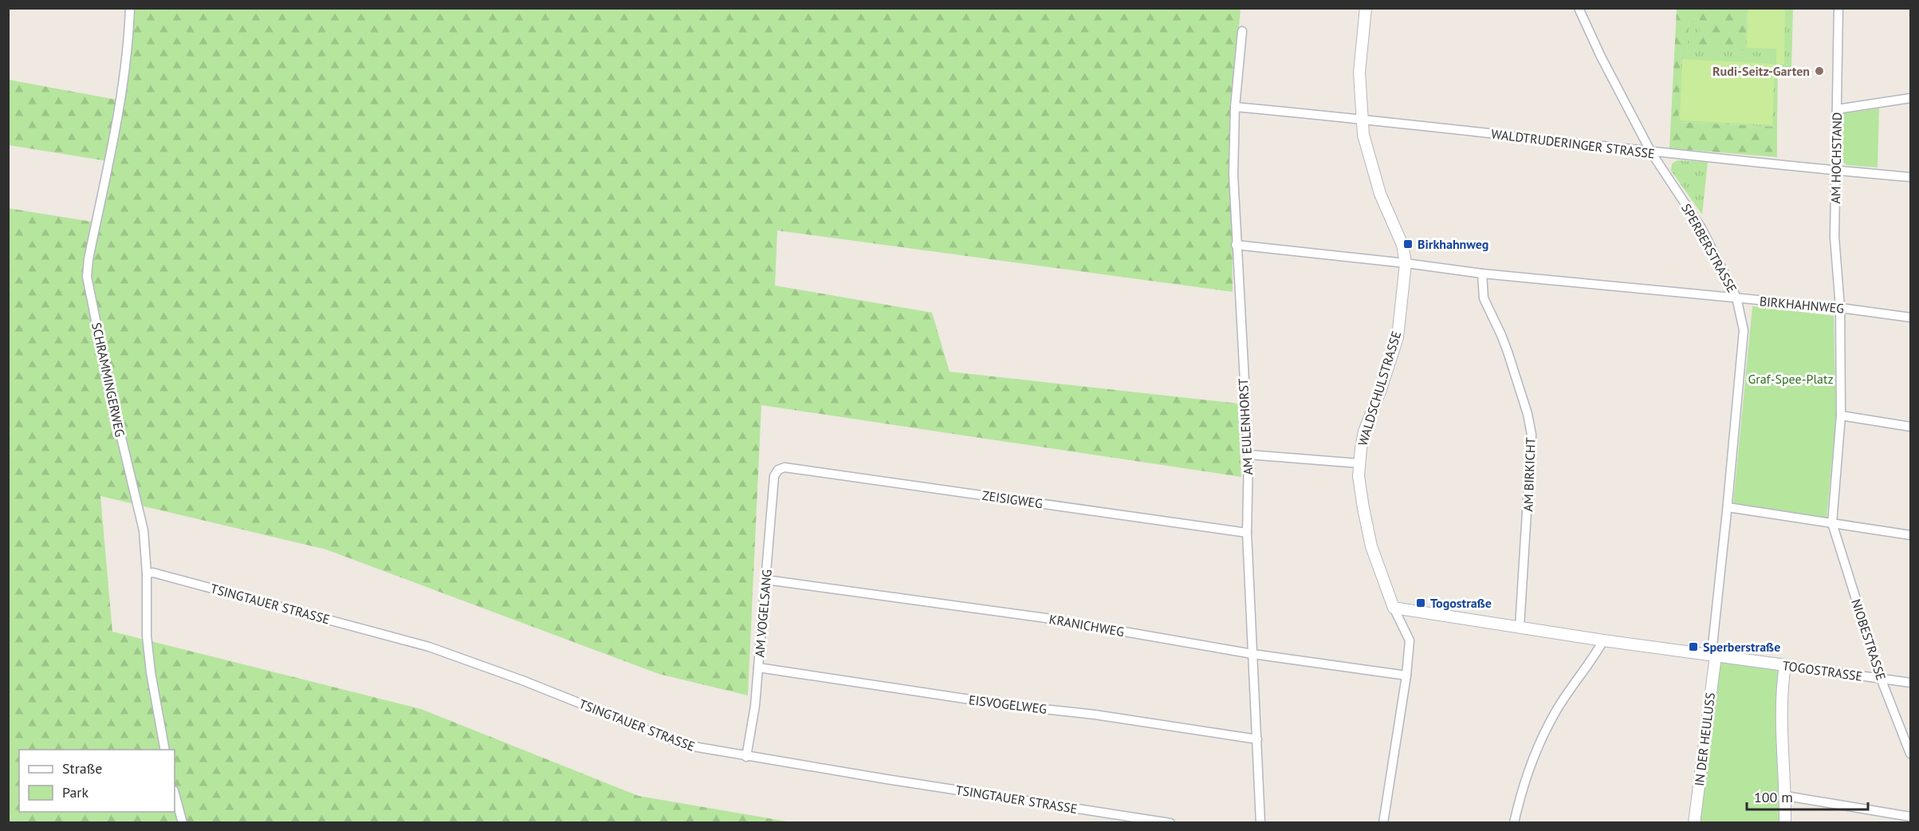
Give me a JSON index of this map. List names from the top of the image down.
{
  "streets": {
    "street": [
      "WALDTRUDERINGER STRASSE",
      "AM HOCHSTAND",
      "SPERBERSTRASSE",
      "BIRKHAHNWEG",
      "SCHRAMMINGERWEG",
      "WALDSCHULSTRASSE",
      "AM EULENHORST",
      "AM BIRKICHT",
      "ZEISIGWEG",
      "TSINGTAUER STRASSE",
      "AM VOGELSANG",
      "KRANICHWEG",
      "NIOBESTRASSE",
      "TOGOSTRASSE",
      "EISVOGELWEG",
      "IN DER HEULUSS"
    ]
  },
  "crossings": [
    ["WALDTRUDERINGER STRASSE", "AM HOCHSTAND"],
    ["WALDTRUDERINGER STRASSE", "SPERBERSTRASSE"],
    ["WALDTRUDERINGER STRASSE", "WALDSCHULSTRASSE"],
    ["WALDTRUDERINGER STRASSE", "AM EULENHORST"],
    ["AM HOCHSTAND", "BIRKHAHNWEG"],
    ["SPERBERSTRASSE", "BIRKHAHNWEG"],
    ["SPERBERSTRASSE", "TOGOSTRASSE"],
    ["SPERBERSTRASSE", "IN DER HEULUSS"],
    ["BIRKHAHNWEG", "WALDSCHULSTRASSE"],
    ["BIRKHAHNWEG", "AM EULENHORST"],
    ["BIRKHAHNWEG", "AM BIRKICHT"],
    ["SCHRAMMINGERWEG", "TSINGTAUER STRASSE"],
    ["WALDSCHULSTRASSE", "KRANICHWEG"],
    ["WALDSCHULSTRASSE", "TOGOSTRASSE"],
    ["AM EULENHORST", "ZEISIGWEG"],
    ["AM EULENHORST", "KRANICHWEG"],
    ["AM EULENHORST", "EISVOGELWEG"],
    ["AM BIRKICHT", "TOGOSTRASSE"],
    ["ZEISIGWEG", "AM VOGELSANG"],
    ["TSINGTAUER STRASSE", "AM VOGELSANG"],
    ["AM VOGELSANG", "KRANICHWEG"],
    ["AM VOGELSANG", "EISVOGELWEG"],
    ["NIOBESTRASSE", "TOGOSTRASSE"],
    ["TOGOSTRASSE", "IN DER HEULUSS"]
  ],
  "parks": ["Graf-Spee-Platz"],
  "places": {
    "other": ["Rudi-Seitz-Garten"],
    "transit": ["Birkhahnweg", "Togostraße", "Sperberstraße"]
  },
  "legend": ["Straße", "Park"],
  "scale_bar": "100 m"
}
